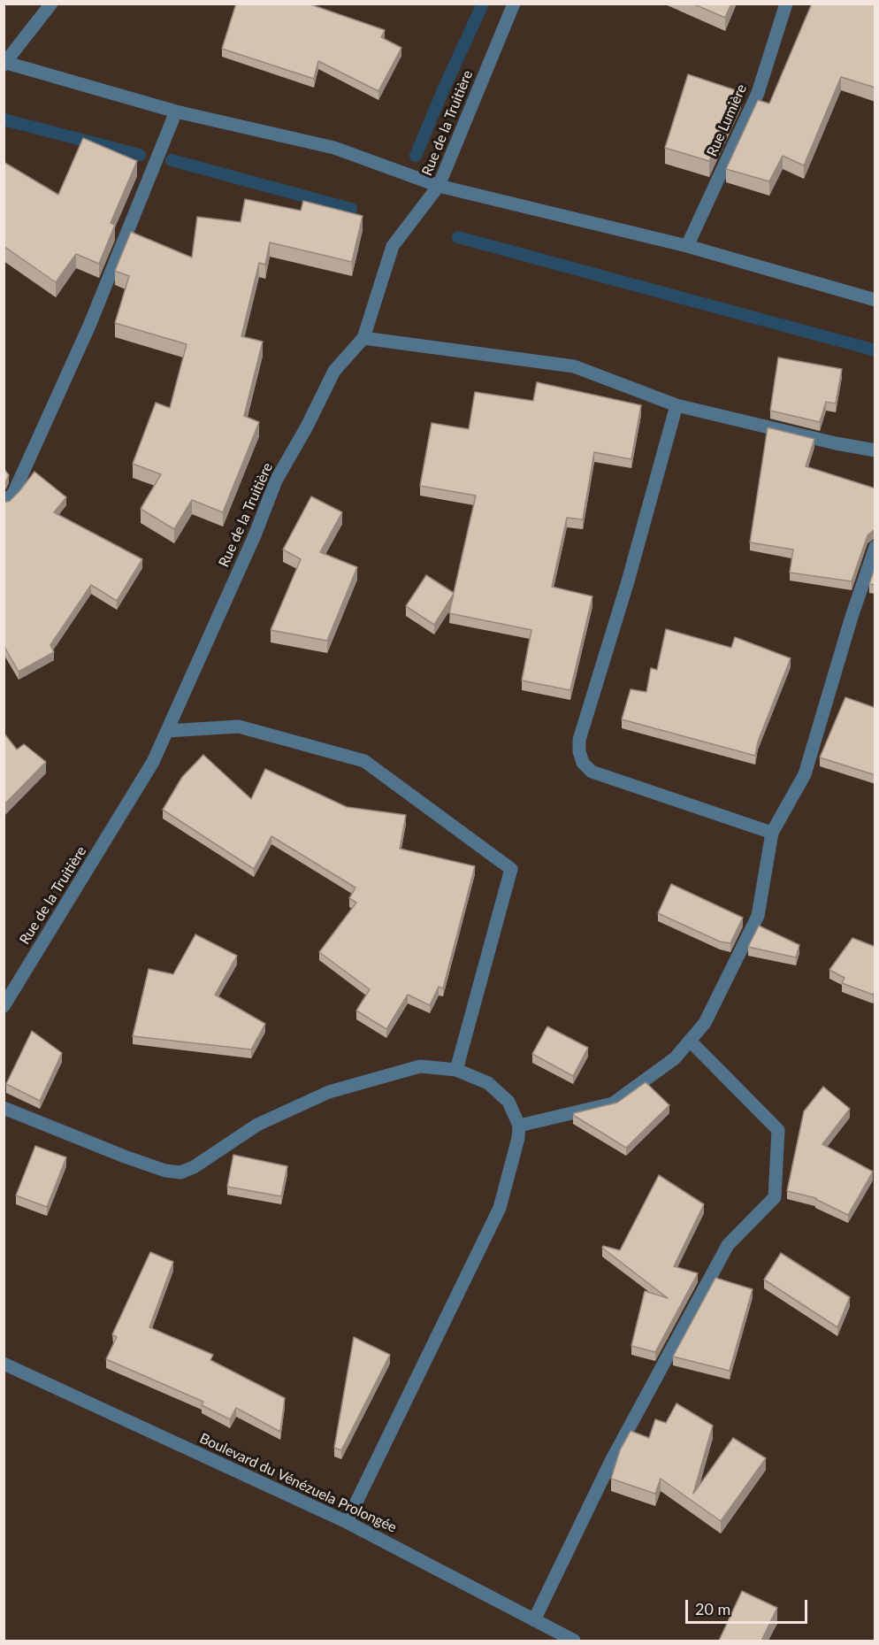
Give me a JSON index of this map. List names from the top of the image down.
{
  "streets": {
    "street": ["Rue Lumière", "Rue de la Truitière", "Boulevard du Vénézuela Prolongée"]
  },
  "scale_bar": "20 m"
}
